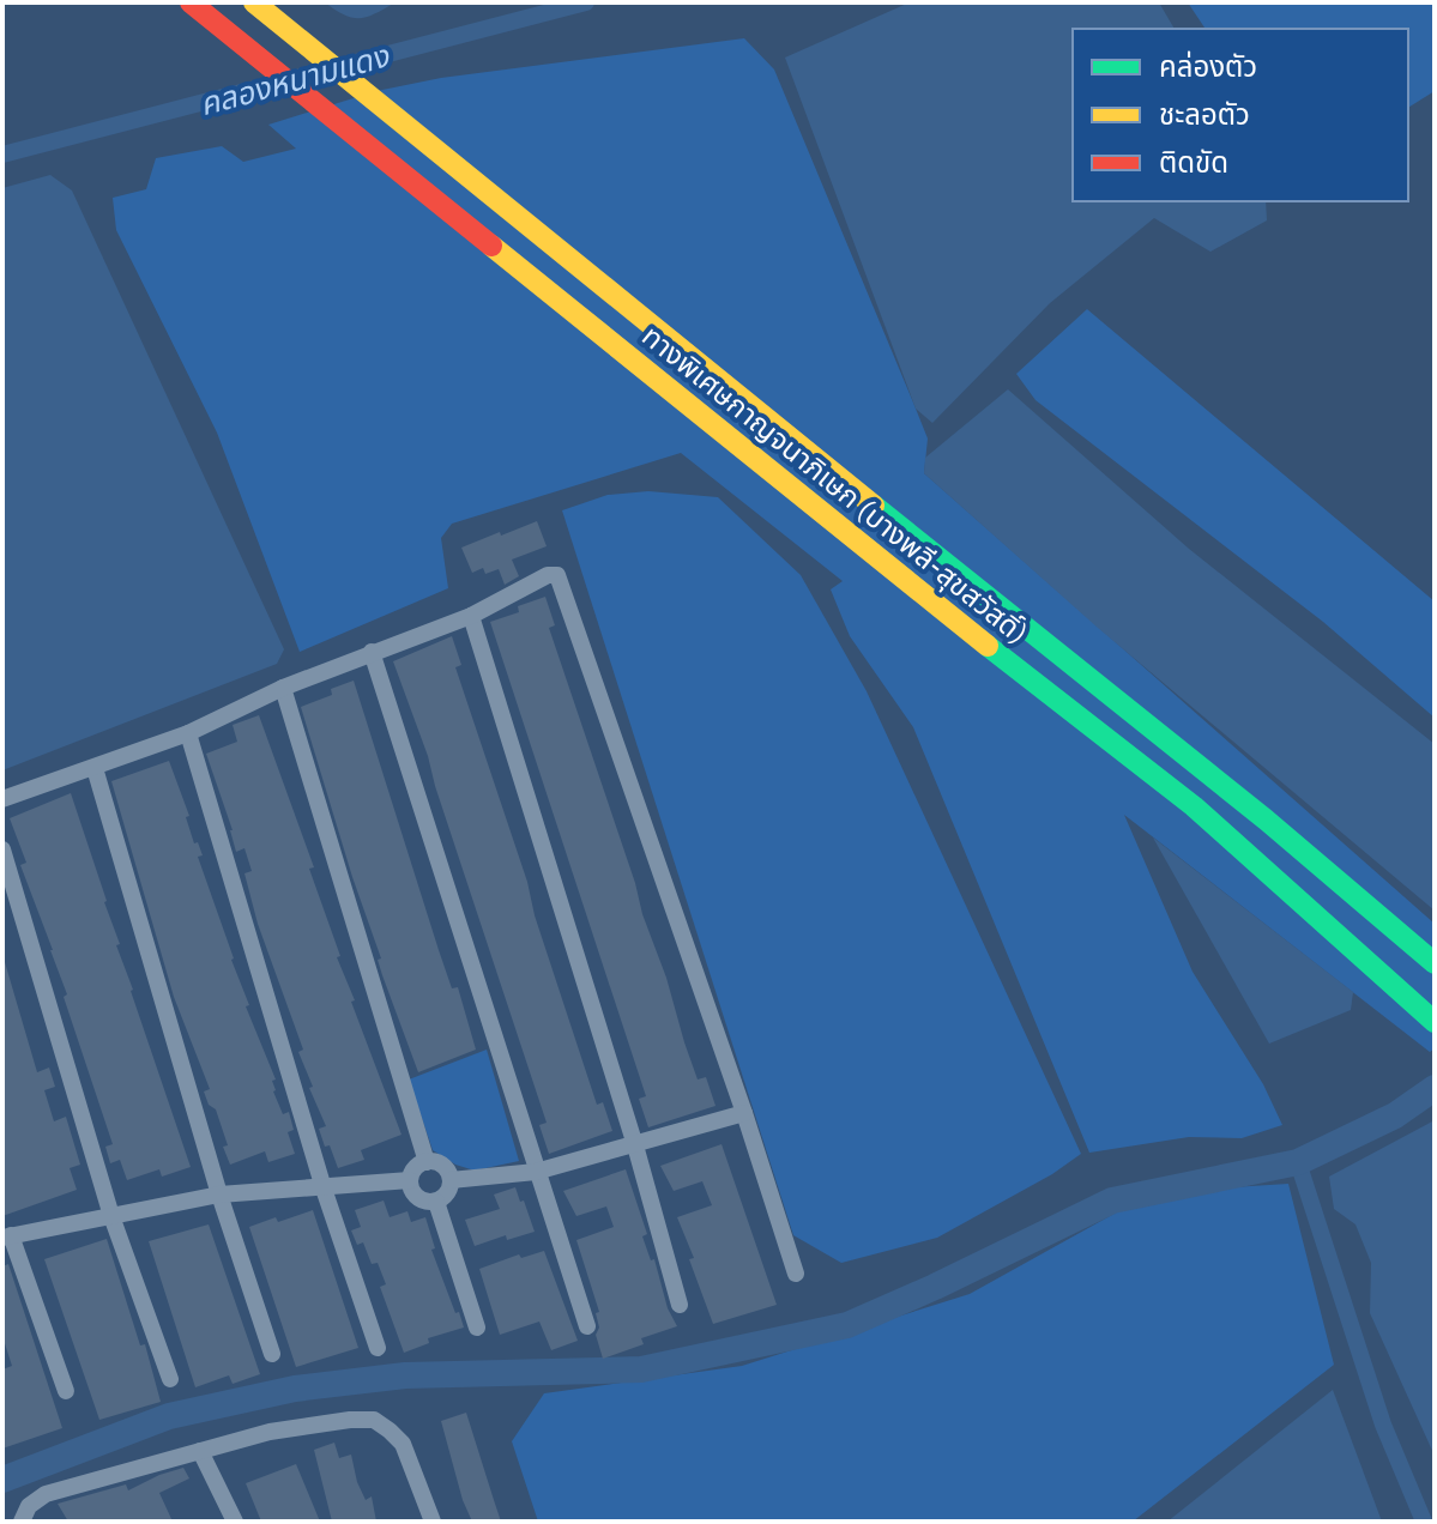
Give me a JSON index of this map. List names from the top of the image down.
{
  "streets": {
    "highway": ["ทางพิเศษกาญจนาภิเษก (บางพลี-สุขสวัสดิ์)"]
  },
  "water": ["คลองหนามแดง"],
  "legend": ["คล่องตัว", "ชะลอตัว", "ติดขัด"]
}
